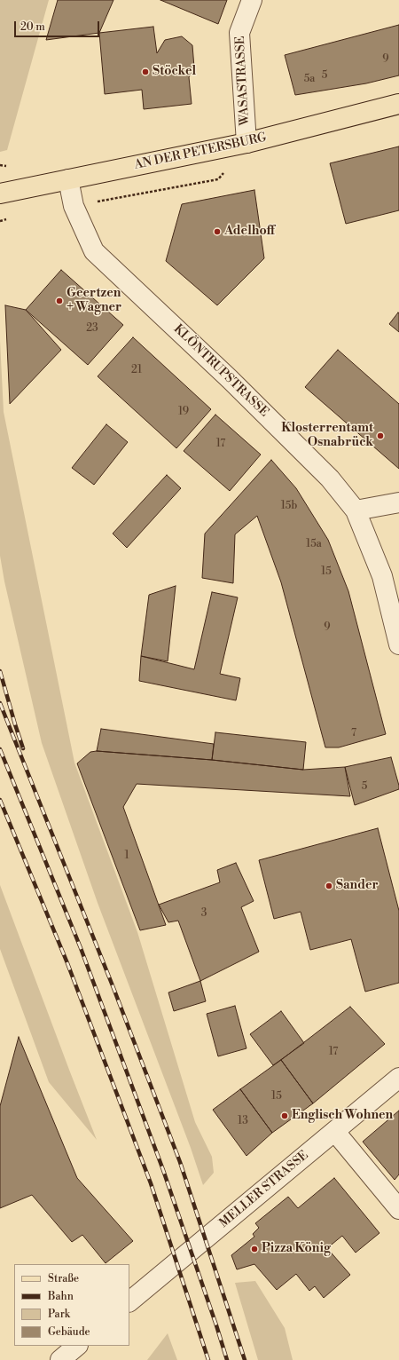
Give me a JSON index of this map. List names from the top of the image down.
{
  "streets": {
    "main road": ["AN DER PETERSBURG"],
    "street": ["WASASTRASSE", "KLÖNTRUPSTRASSE", "MELLER STRASSE"]
  },
  "crossings": [
    ["WASASTRASSE", "AN DER PETERSBURG"],
    ["AN DER PETERSBURG", "KLÖNTRUPSTRASSE"]
  ],
  "places": [
    "Stöckel",
    "Adelhoff",
    "Geertzen + Wagner",
    "Klosterrentamt Osnabrück",
    "Sander",
    "Englisch Wohnen",
    "Pizza König"
  ],
  "house_numbers": [
    "9",
    "5",
    "5a",
    "23",
    "21",
    "19",
    "17",
    "15b",
    "15a",
    "15",
    "9",
    "7",
    "5",
    "1",
    "3",
    "17",
    "15",
    "13"
  ],
  "legend": [
    "Straße",
    "Bahn",
    "Park",
    "Gebäude"
  ],
  "scale_bar": "20 m"
}
